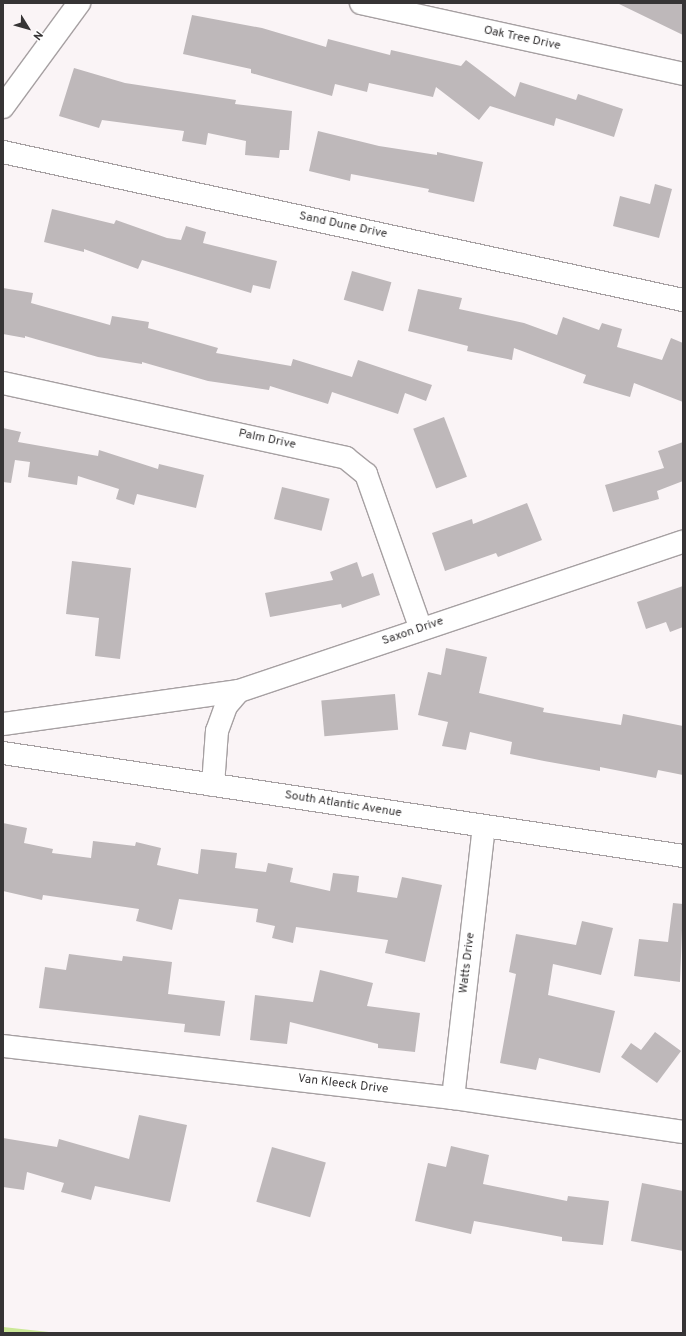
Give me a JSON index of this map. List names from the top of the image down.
{
  "streets": {
    "street": [
      "Oak Tree Drive",
      "Sand Dune Drive",
      "Palm Drive",
      "Saxon Drive",
      "South Atlantic Avenue",
      "Watts Drive",
      "Van Kleeck Drive"
    ]
  },
  "crossings": [
    ["Palm Drive", "Saxon Drive"],
    ["South Atlantic Avenue", "Watts Drive"],
    ["Watts Drive", "Van Kleeck Drive"]
  ],
  "north": "bottom right"
}
